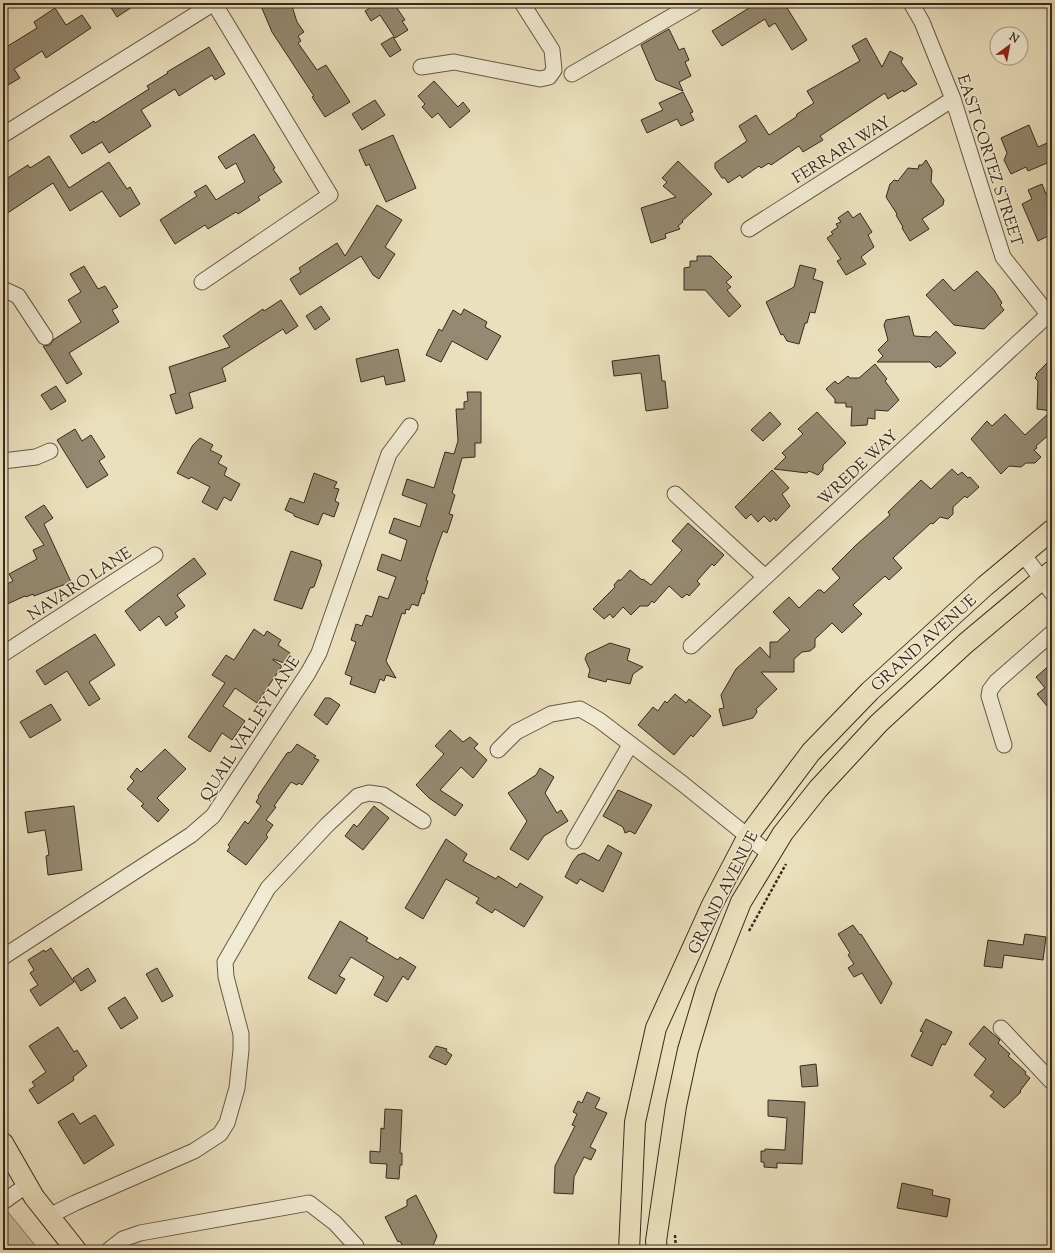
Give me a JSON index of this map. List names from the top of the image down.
{
  "streets": {
    "main road": ["GRAND AVENUE"],
    "street": [
      "FERRARI WAY",
      "EAST CORTEZ STREET",
      "WREDE WAY",
      "NAVARO LANE",
      "QUAIL VALLEY LANE"
    ]
  },
  "crossings": [
    ["FERRARI WAY", "EAST CORTEZ STREET"],
    ["EAST CORTEZ STREET", "WREDE WAY"]
  ],
  "north": "top right"
}
